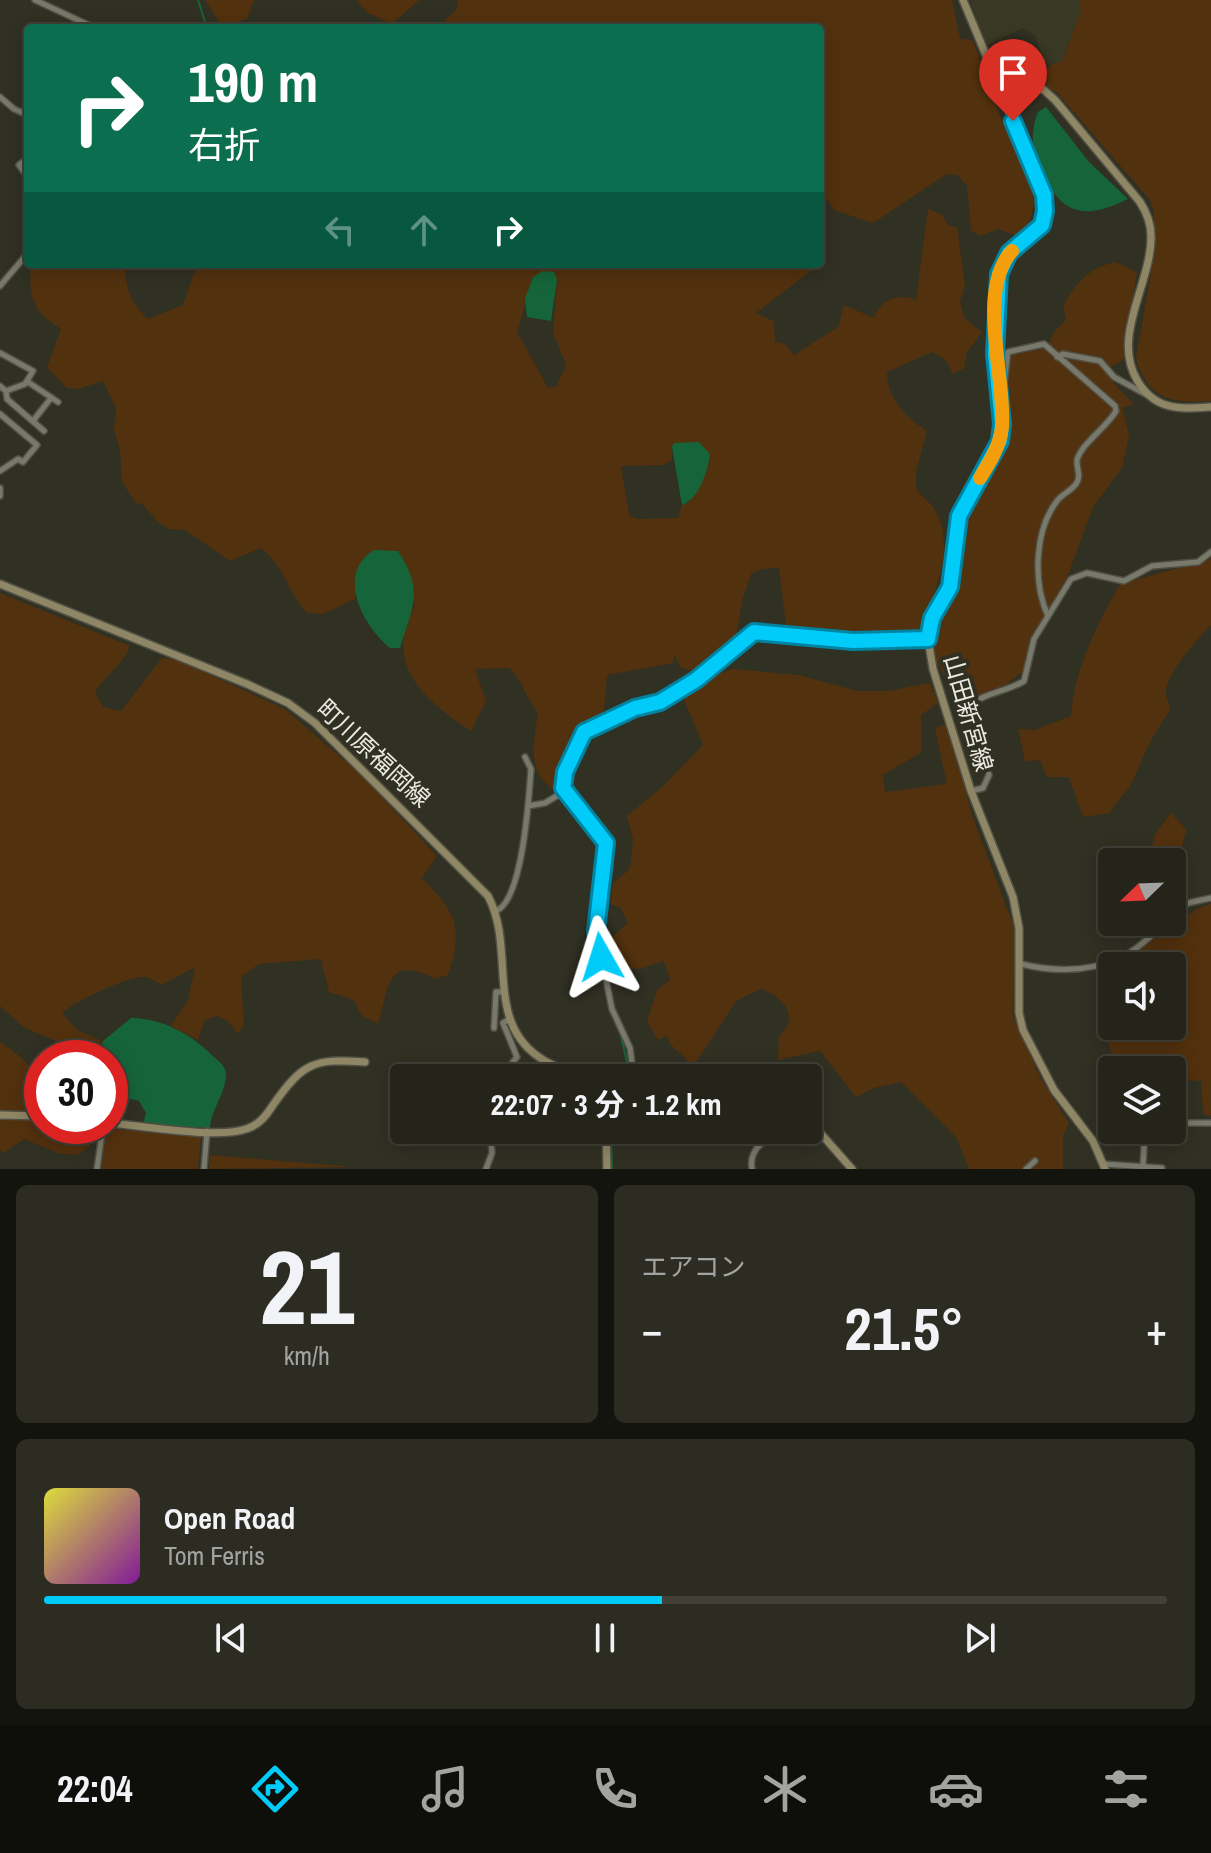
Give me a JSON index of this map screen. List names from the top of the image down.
{
  "streets": {
    "main road": ["山田新宮線", "町川原福岡線"]
  },
  "north": "bottom left",
  "page": {
    "turn": ["190 m", "右折"],
    "limit": "30",
    "trip": "22:07 · 3 分 · 1.2 km",
    "tile": [
      ["21", "km/h"],
      "エアコン"
    ],
    "heat": ["−", "21.5°", "+"],
    "song": ["Open Road", "Tom Ferris"],
    "tabs": "22:04"
  }
}
